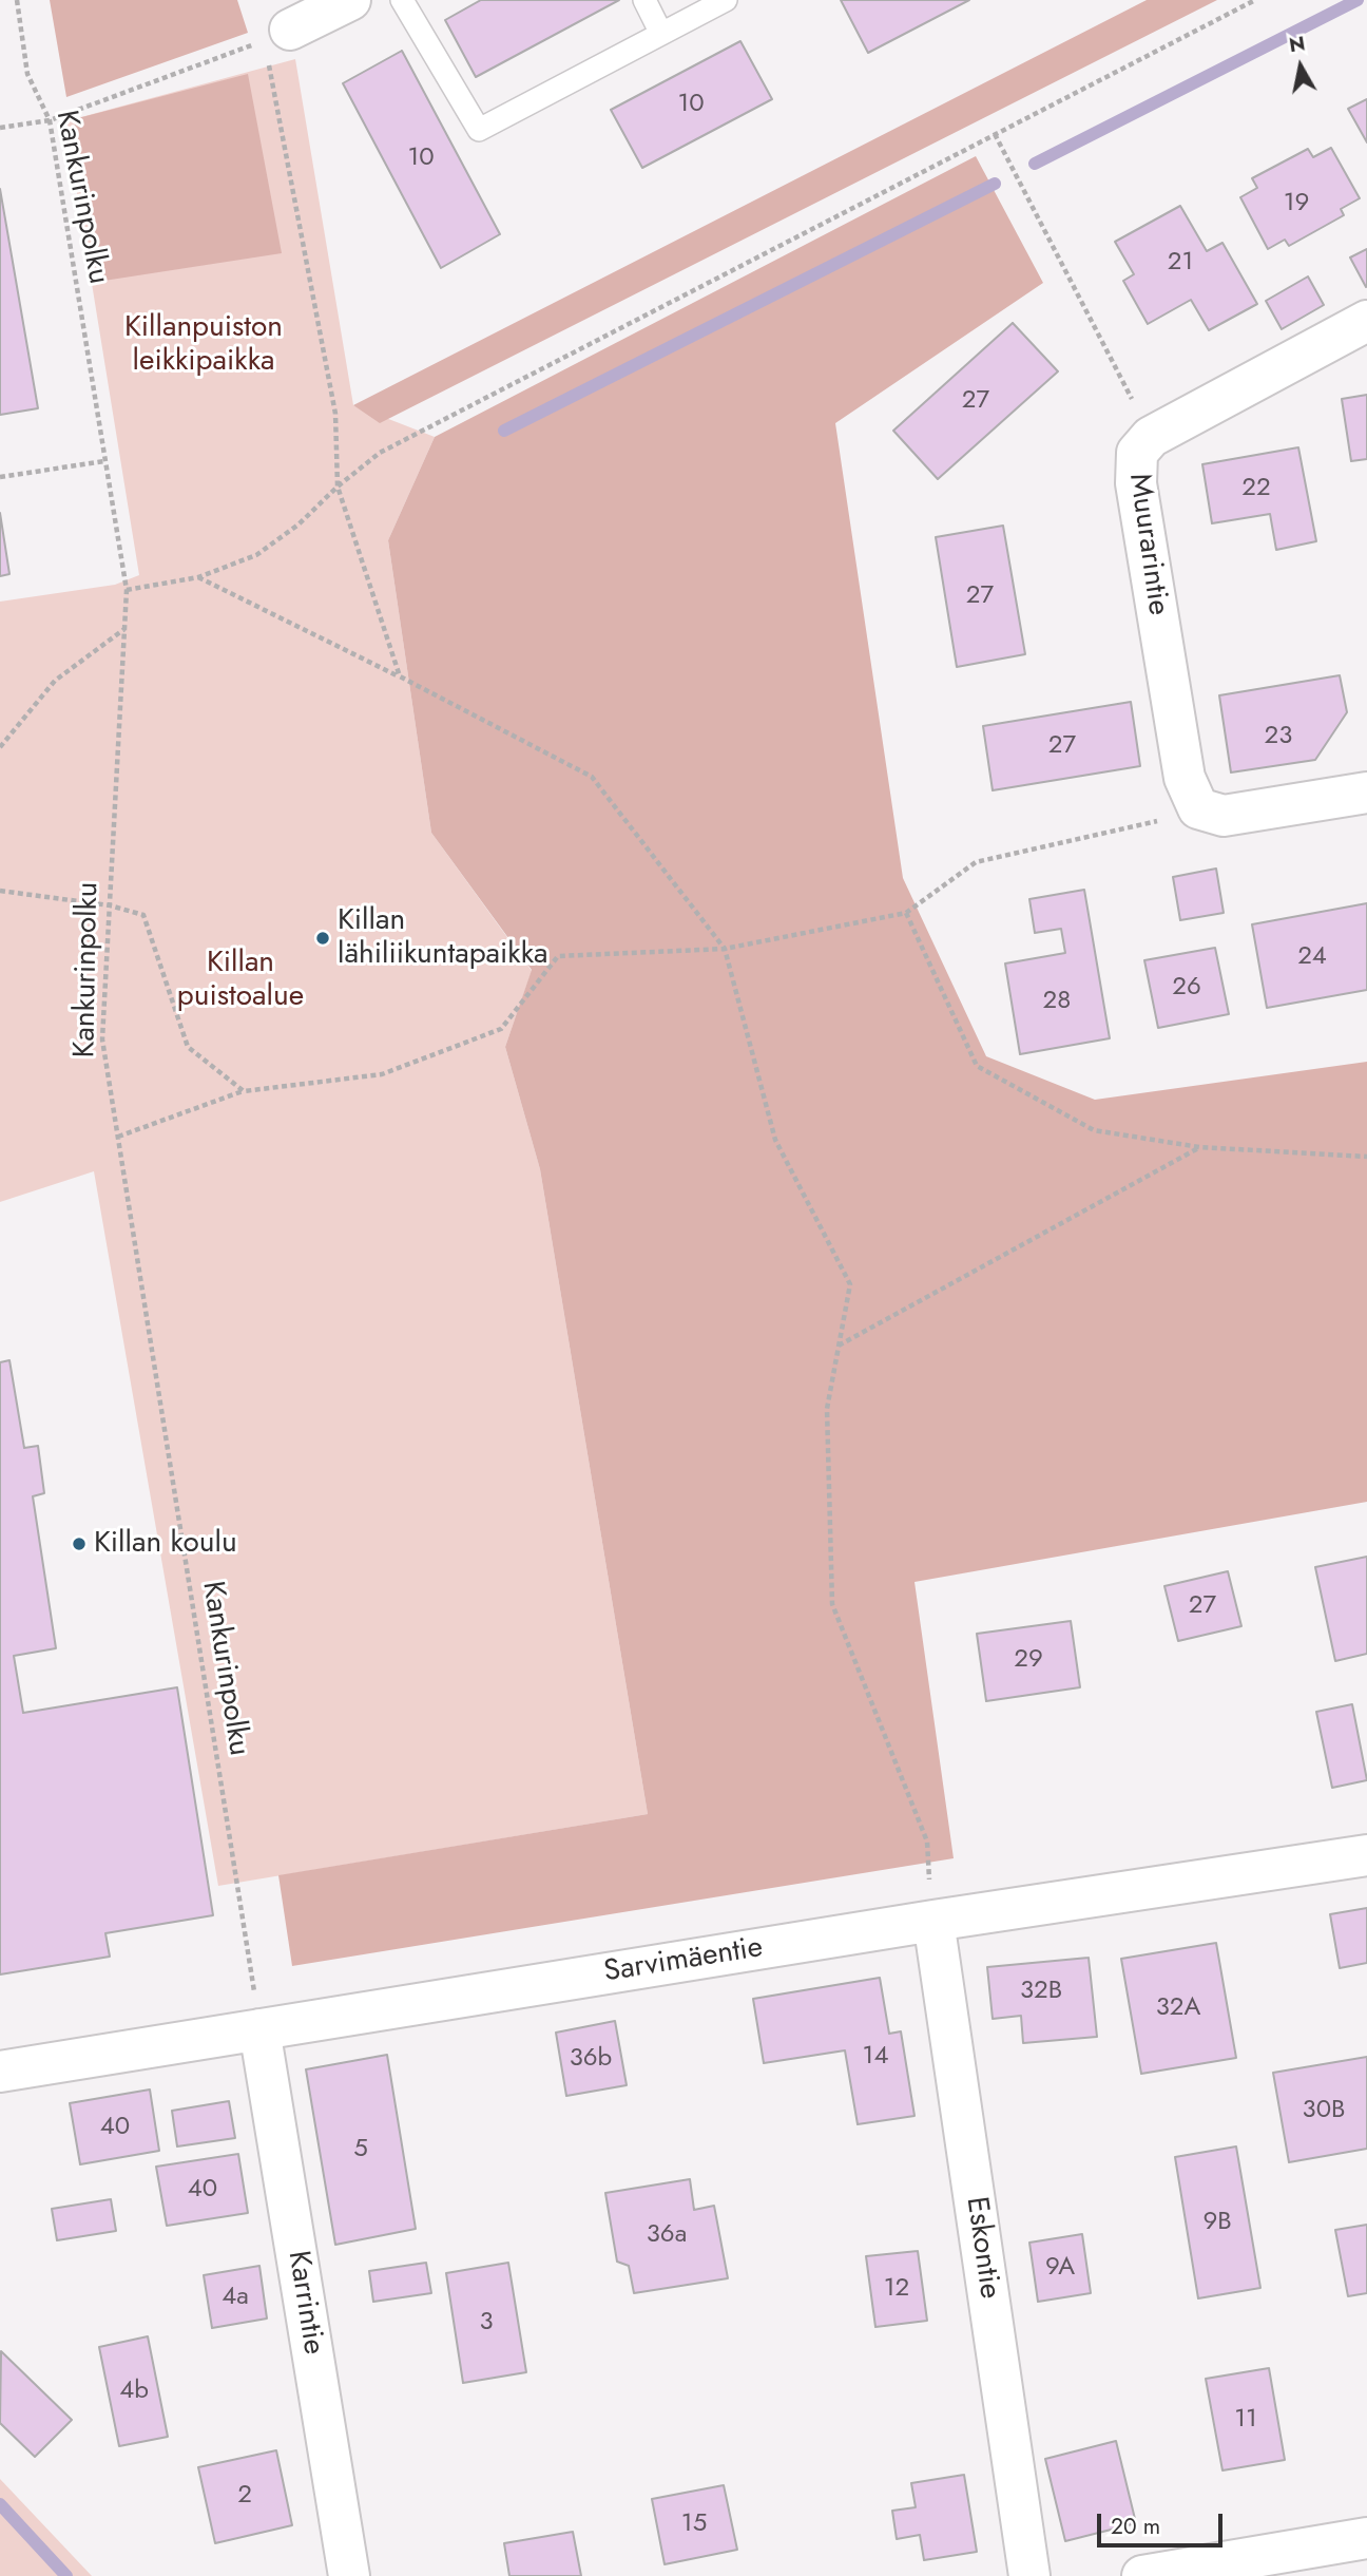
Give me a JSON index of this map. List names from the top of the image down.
{
  "streets": {
    "street": [
      "Muurarintie",
      "Sarvimäentie",
      "Eskontie",
      "Karrintie"
    ],
    "path": ["Kankurinpolku"]
  },
  "crossings": [
    ["Kankurinpolku", "Sarvimäentie"],
    ["Kankurinpolku", "Karrintie"],
    ["Sarvimäentie", "Eskontie"],
    ["Sarvimäentie", "Karrintie"]
  ],
  "parks": ["Killanpuiston leikkipaikka", "Killan puistoalue"],
  "places": ["Killan lähiliikuntapaikka", "Killan koulu"],
  "house_numbers": [
    "10",
    "10",
    "19",
    "21",
    "27",
    "22",
    "27",
    "23",
    "27",
    "24",
    "26",
    "28",
    "27",
    "29",
    "32B",
    "32A",
    "14",
    "36b",
    "30B",
    "40",
    "5",
    "40",
    "9B",
    "36a",
    "9A",
    "12",
    "4a",
    "3",
    "4b",
    "11",
    "2",
    "15"
  ],
  "scale_bar": "20 m",
  "north": "top"
}
